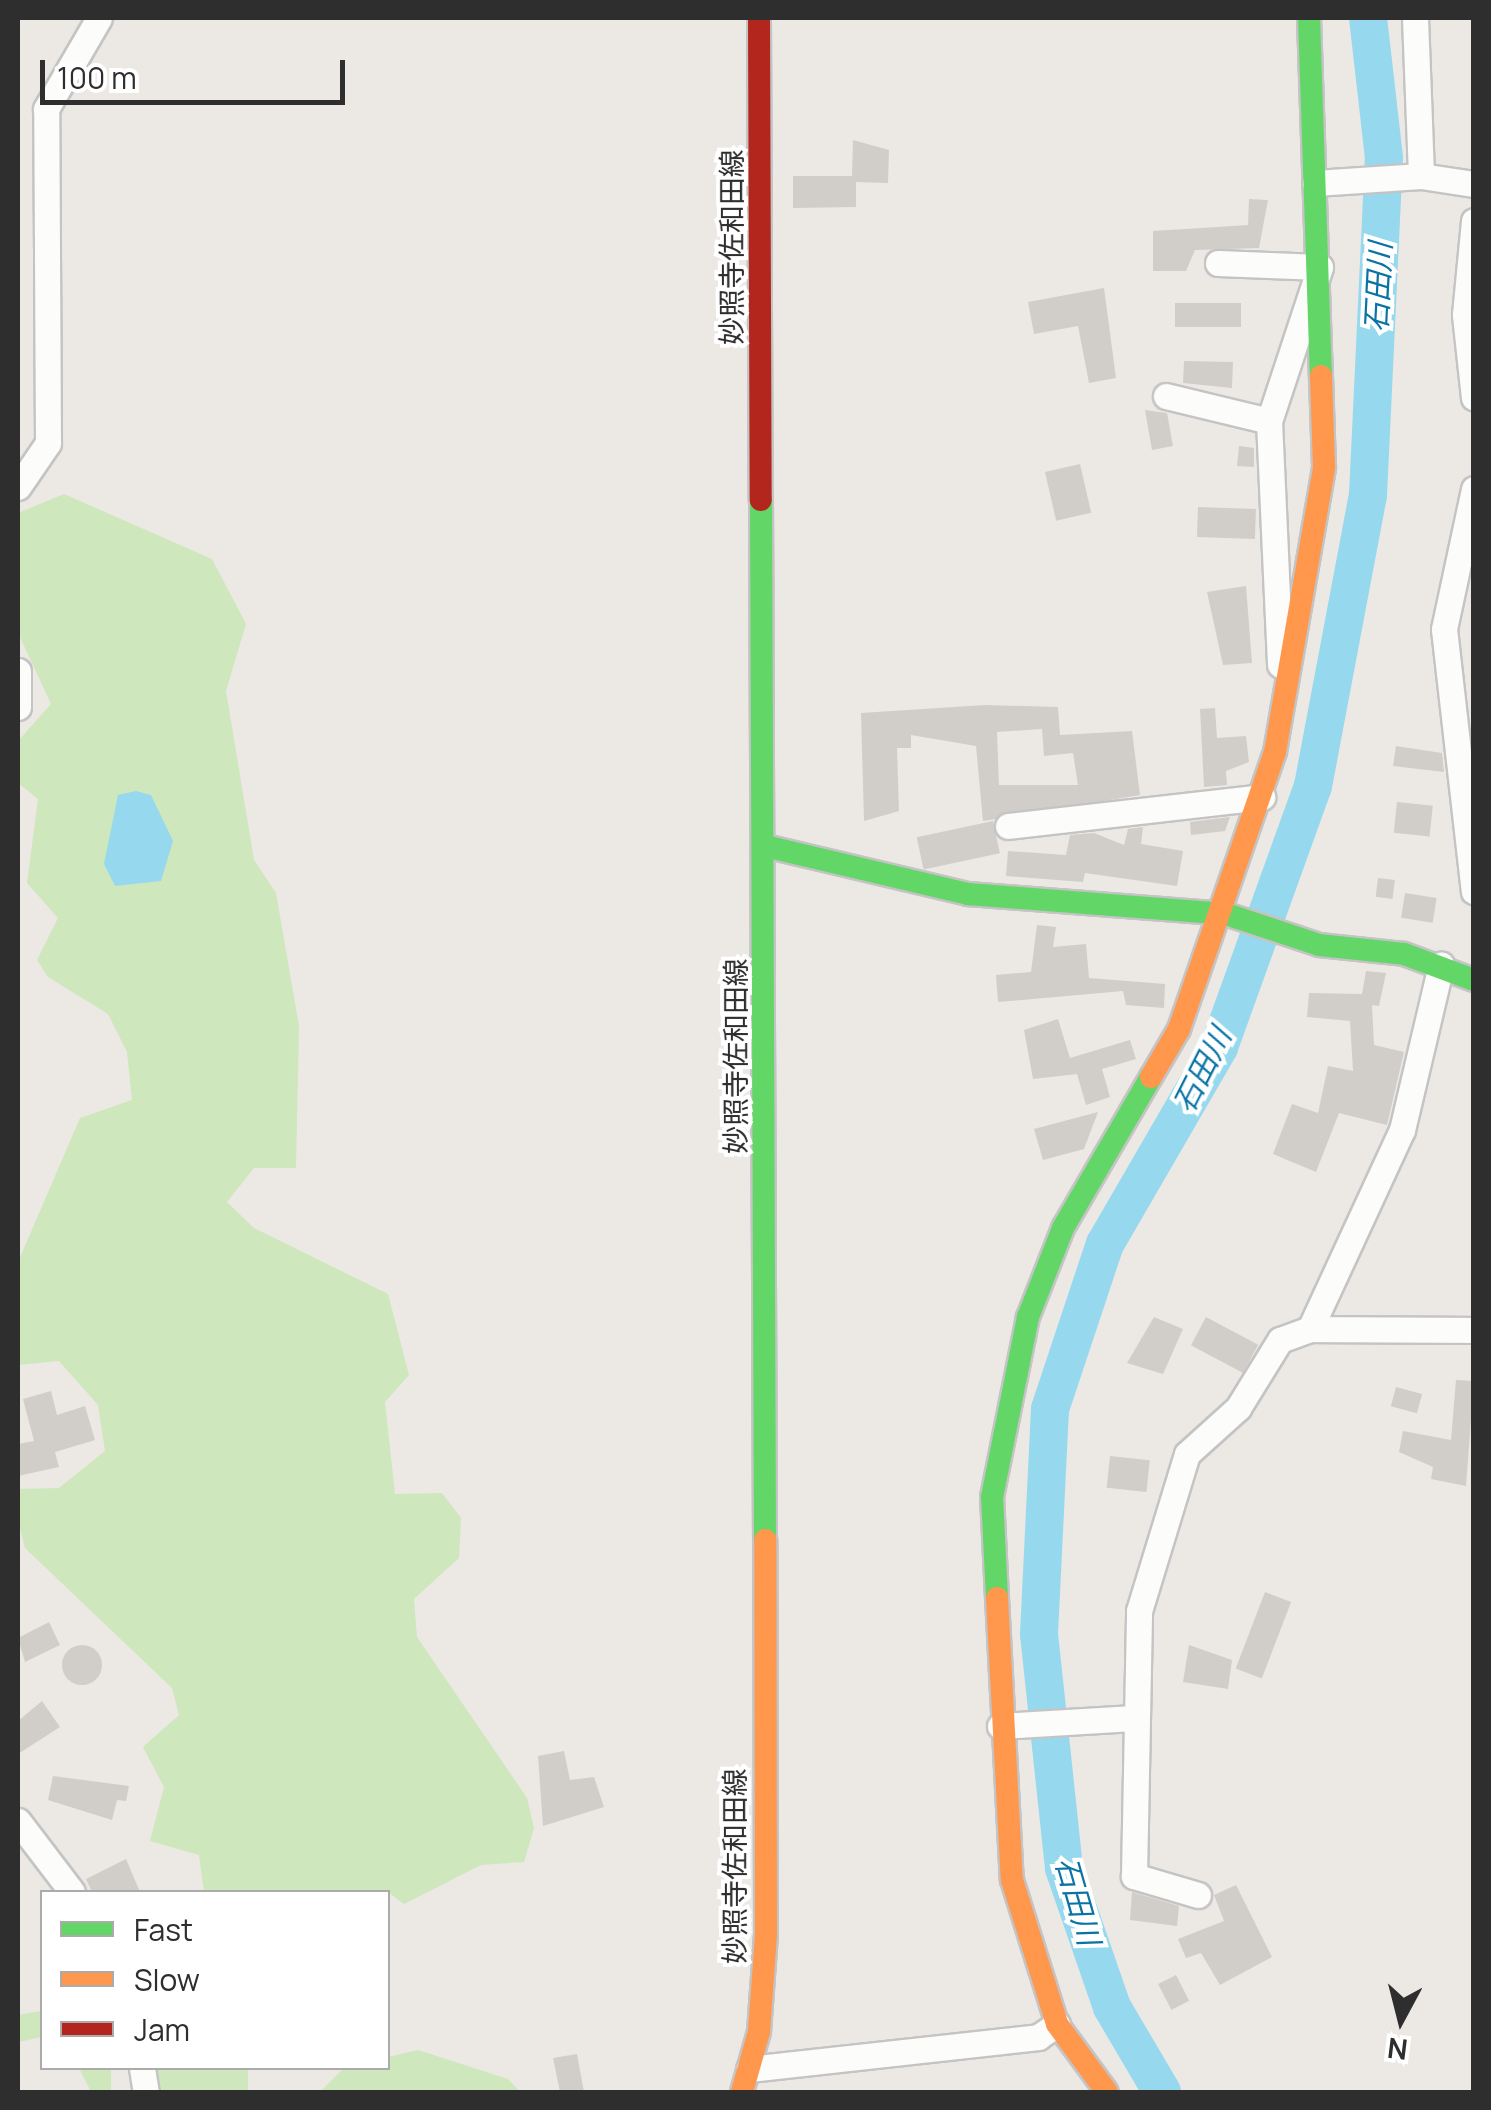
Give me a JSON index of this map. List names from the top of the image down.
{
  "streets": {
    "street": ["妙照寺佐和田線"]
  },
  "water": ["石田川"],
  "legend": ["Fast", "Slow", "Jam"],
  "scale_bar": "100 m",
  "north": "bottom"
}
